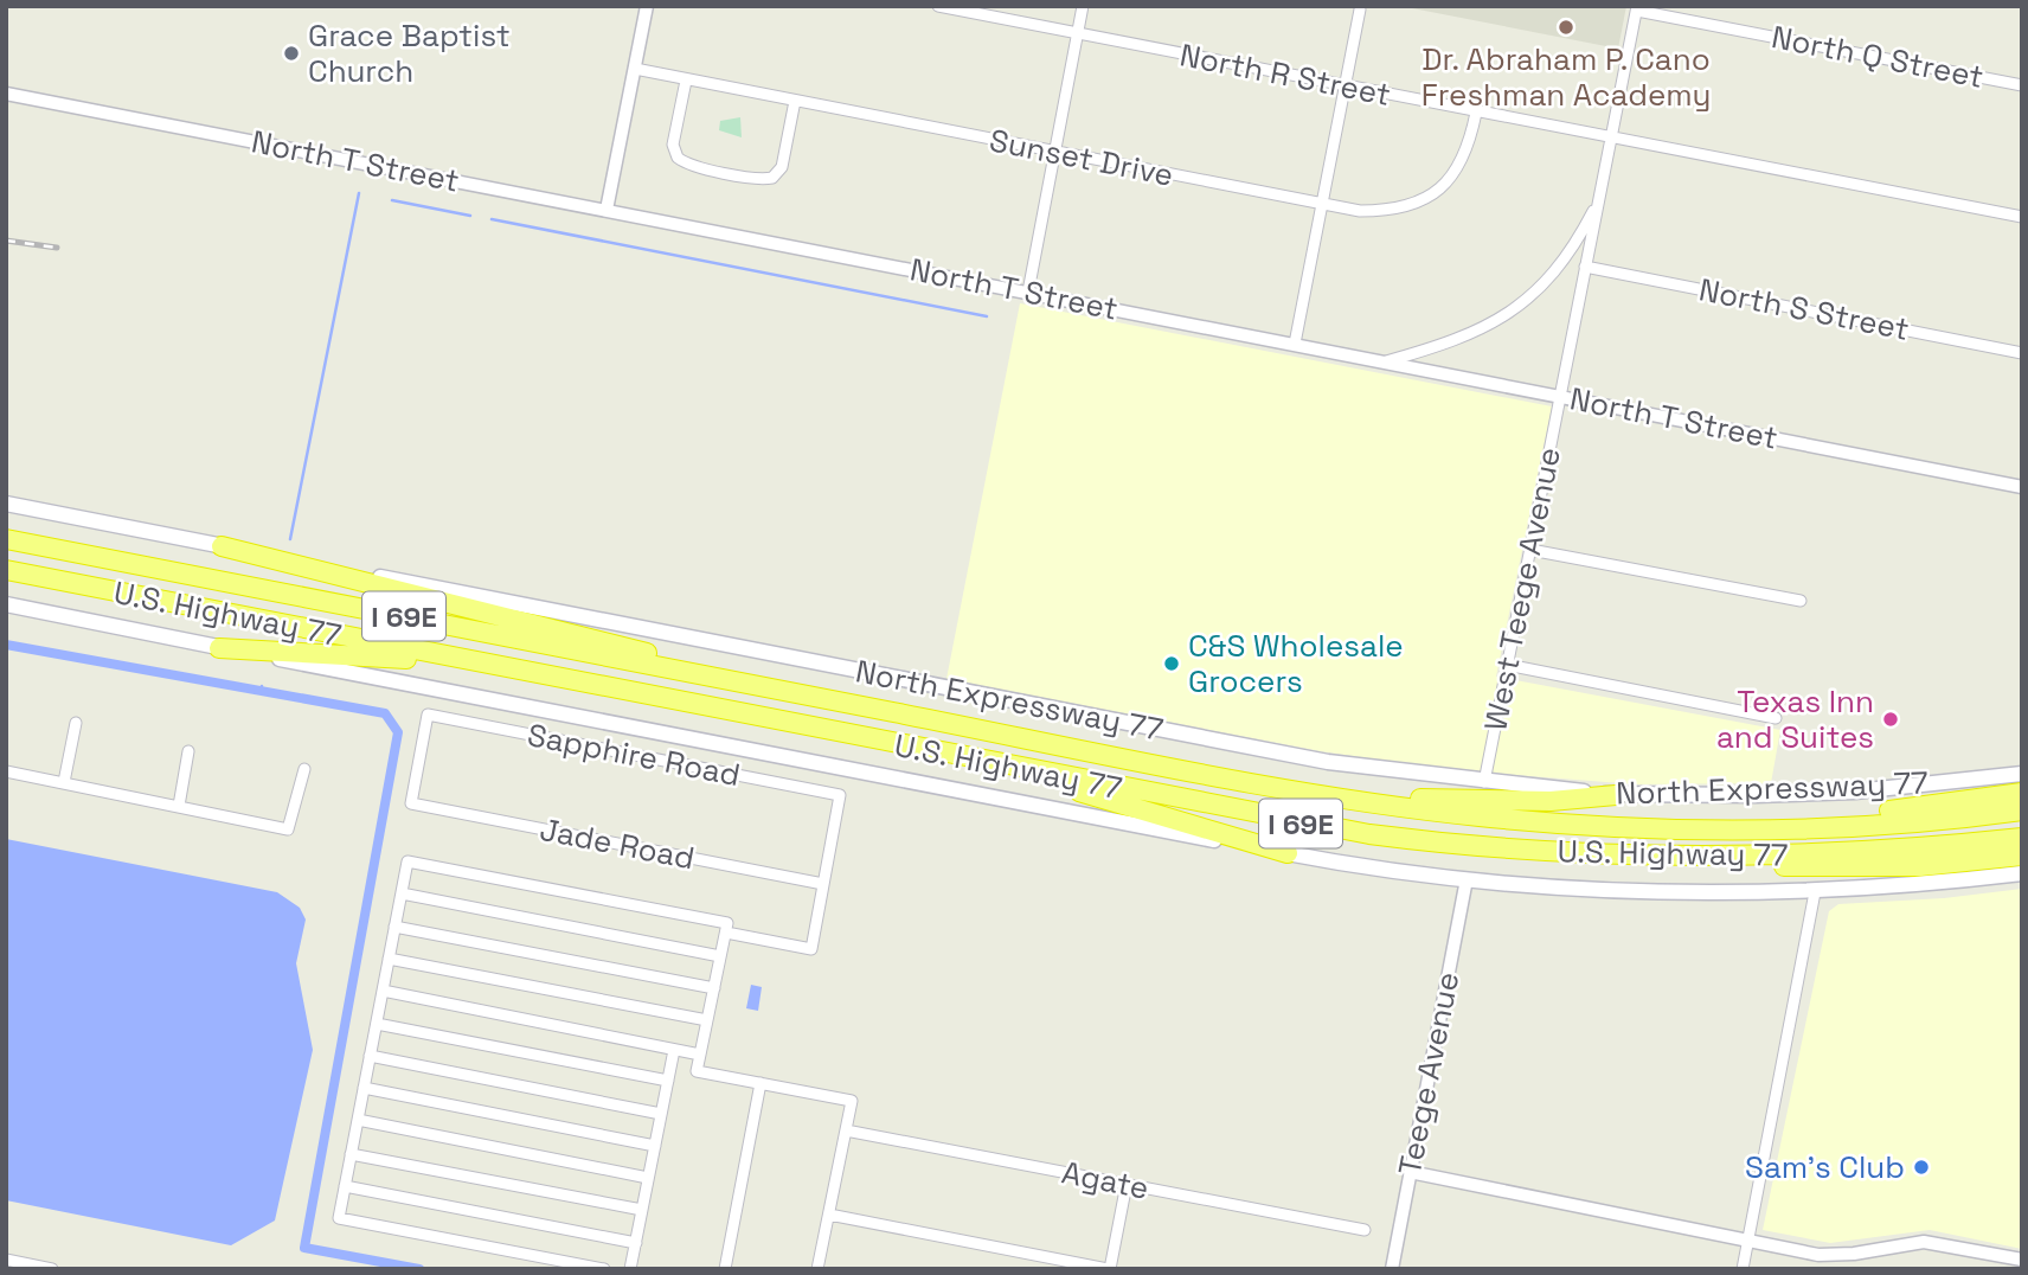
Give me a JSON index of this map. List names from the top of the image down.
{
  "streets": {
    "highway": ["U.S. Highway 77", "I 69E"],
    "main road": ["North Expressway 77"],
    "street": [
      "North Q Street",
      "North R Street",
      "Sunset Drive",
      "North T Street",
      "North S Street",
      "West Teege Avenue",
      "Sapphire Road",
      "Jade Road",
      "Teege Avenue",
      "Agate"
    ]
  },
  "crossings": [
    ["North Q Street", "West Teege Avenue"],
    ["North R Street", "Sunset Drive"],
    ["North R Street", "West Teege Avenue"],
    ["North T Street", "West Teege Avenue"],
    ["North S Street", "West Teege Avenue"],
    ["West Teege Avenue", "North Expressway 77"],
    ["Sapphire Road", "Jade Road"]
  ],
  "places": [
    "Dr. Abraham P. Cano Freshman Academy",
    "Grace Baptist Church",
    "C&S Wholesale Grocers",
    "Texas Inn and Suites",
    "Sam's Club"
  ]
}
